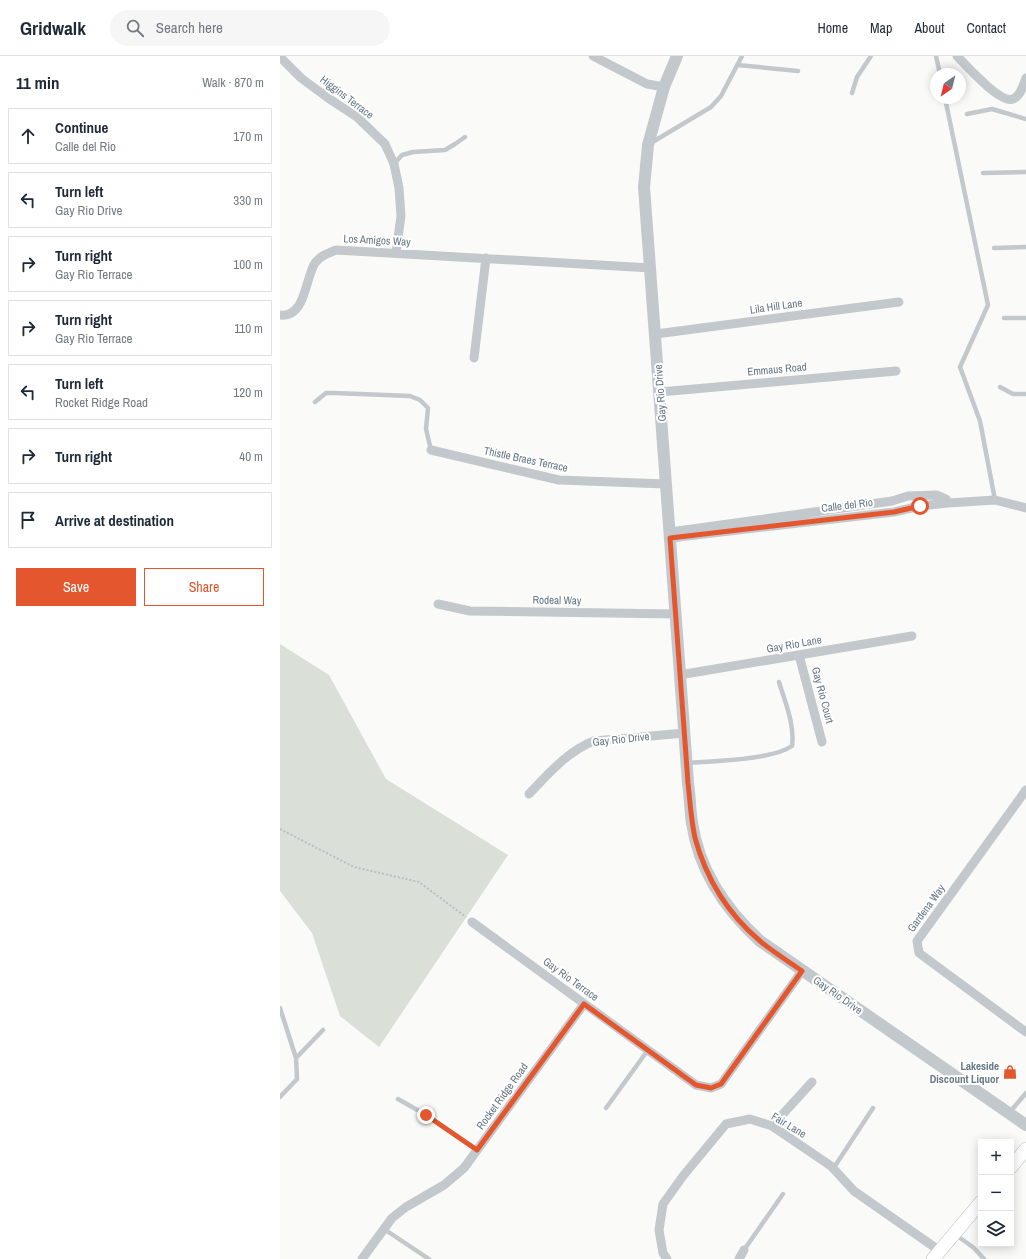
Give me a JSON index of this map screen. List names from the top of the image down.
{
  "streets": {
    "street": [
      "Higgins Terrace",
      "Los Amigos Way",
      "Lila Hill Lane",
      "Emmaus Road",
      "Gay Rio Drive",
      "Thistle Braes Terrace",
      "Calle del Rio",
      "Rodeal Way",
      "Gay Rio Lane",
      "Gay Rio Court",
      "Gardena Way",
      "Gay Rio Terrace",
      "Rocket Ridge Road",
      "Fair Lane"
    ]
  },
  "crossings": [
    ["Higgins Terrace", "Los Amigos Way"],
    ["Los Amigos Way", "Gay Rio Drive"],
    ["Lila Hill Lane", "Gay Rio Drive"],
    ["Emmaus Road", "Gay Rio Drive"],
    ["Gay Rio Drive", "Thistle Braes Terrace"],
    ["Gay Rio Drive", "Calle del Rio"],
    ["Gay Rio Drive", "Rodeal Way"],
    ["Gay Rio Drive", "Gay Rio Lane"],
    ["Gay Rio Drive", "Gay Rio Terrace"],
    ["Gay Rio Lane", "Gay Rio Court"],
    ["Gay Rio Terrace", "Rocket Ridge Road"]
  ],
  "places": {
    "shop": ["Lakeside Discount Liquor"]
  },
  "north": "bottom left",
  "page": {
    "header": "Gridwalk",
    "search": "Search here",
    "nav": [
      "Home",
      "Map",
      "About",
      "Contact"
    ],
    "heading": ["11 min", "Walk · 870 m"],
    "list": [
      ["Continue", "Calle del Rio", "170 m"],
      ["Turn left", "Gay Rio Drive", "330 m"],
      ["Turn right", "Gay Rio Terrace", "100 m"],
      ["Turn right", "Gay Rio Terrace", "110 m"],
      ["Turn left", "Rocket Ridge Road", "120 m"],
      ["Turn right", "40 m"],
      "Arrive at destination"
    ],
    "buttons": ["Save", "Share"],
    "map_buttons": ["+", "−"]
  }
}
